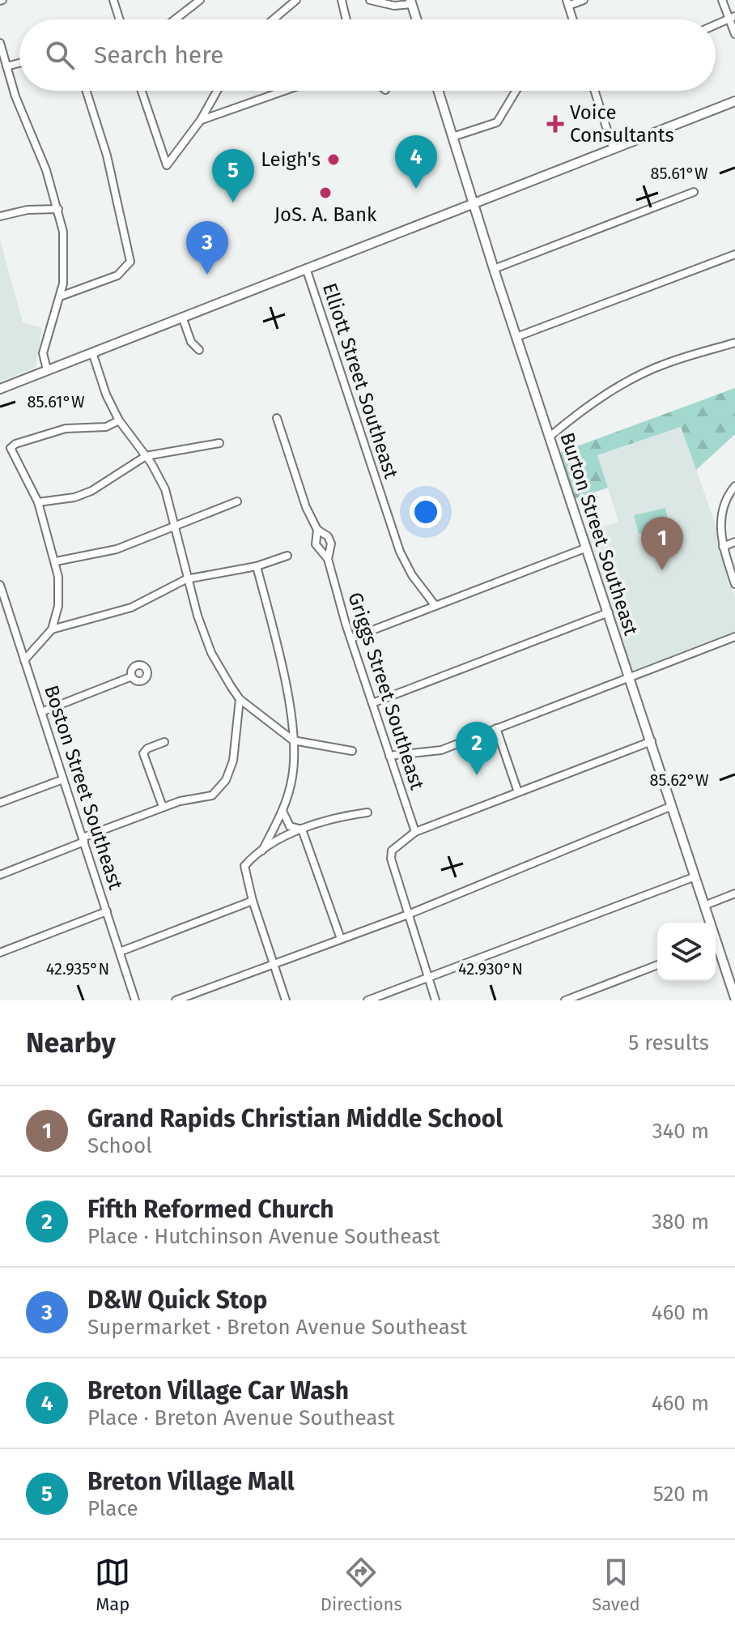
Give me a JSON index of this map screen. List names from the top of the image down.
{
  "streets": {
    "main road": ["Burton Street Southeast"],
    "street": ["Elliott Street Southeast", "Griggs Street Southeast", "Boston Street Southeast"]
  },
  "places": {
    "health": ["Voice Consultants"],
    "other": ["Leigh's", "JoS. A. Bank"]
  },
  "page": {
    "search": "Search here",
    "pins": [
      "4",
      "5",
      "3",
      "1",
      "2"
    ],
    "heading": ["Nearby", "5 results"],
    "list": [
      {
        "mark": "1",
        "name": "Grand Rapids Christian Middle School",
        "note": "School",
        "value": "340 m"
      },
      {
        "mark": "2",
        "name": "Fifth Reformed Church",
        "note": "Place · Hutchinson Avenue Southeast",
        "value": "380 m"
      },
      {
        "mark": "3",
        "name": "D&W Quick Stop",
        "note": "Supermarket · Breton Avenue Southeast",
        "value": "460 m"
      },
      {
        "mark": "4",
        "name": "Breton Village Car Wash",
        "note": "Place · Breton Avenue Southeast",
        "value": "460 m"
      },
      {
        "mark": "5",
        "name": "Breton Village Mall",
        "note": "Place",
        "value": "520 m"
      }
    ],
    "nav": ["Map", "Directions", "Saved"]
  },
  "coordinates": [
    "85.61°W",
    "85.62°W",
    "42.935°N",
    "42.930°N"
  ]
}
